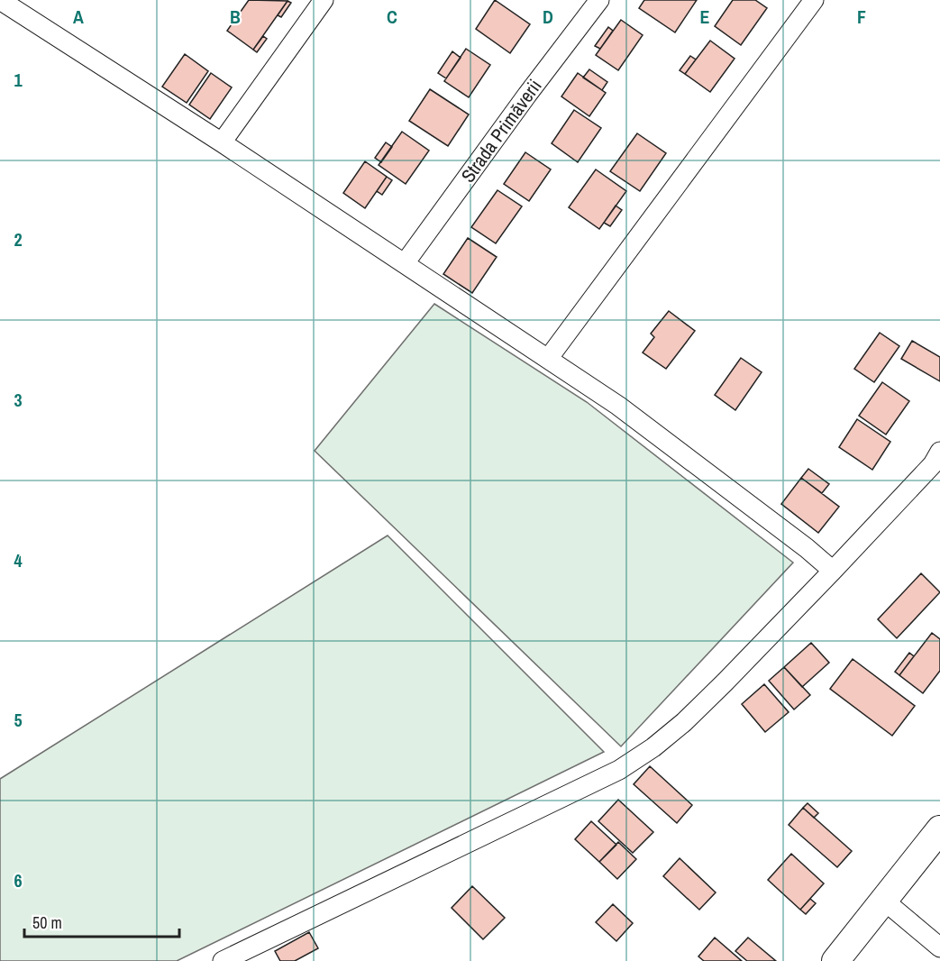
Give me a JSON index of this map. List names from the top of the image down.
{
  "streets": {
    "street": ["Strada Primăverii"]
  },
  "scale_bar": "50 m",
  "grid": {
    "columns": [
      "A",
      "B",
      "C",
      "D",
      "E",
      "F"
    ],
    "rows": [
      "1",
      "2",
      "3",
      "4",
      "5",
      "6"
    ]
  }
}
